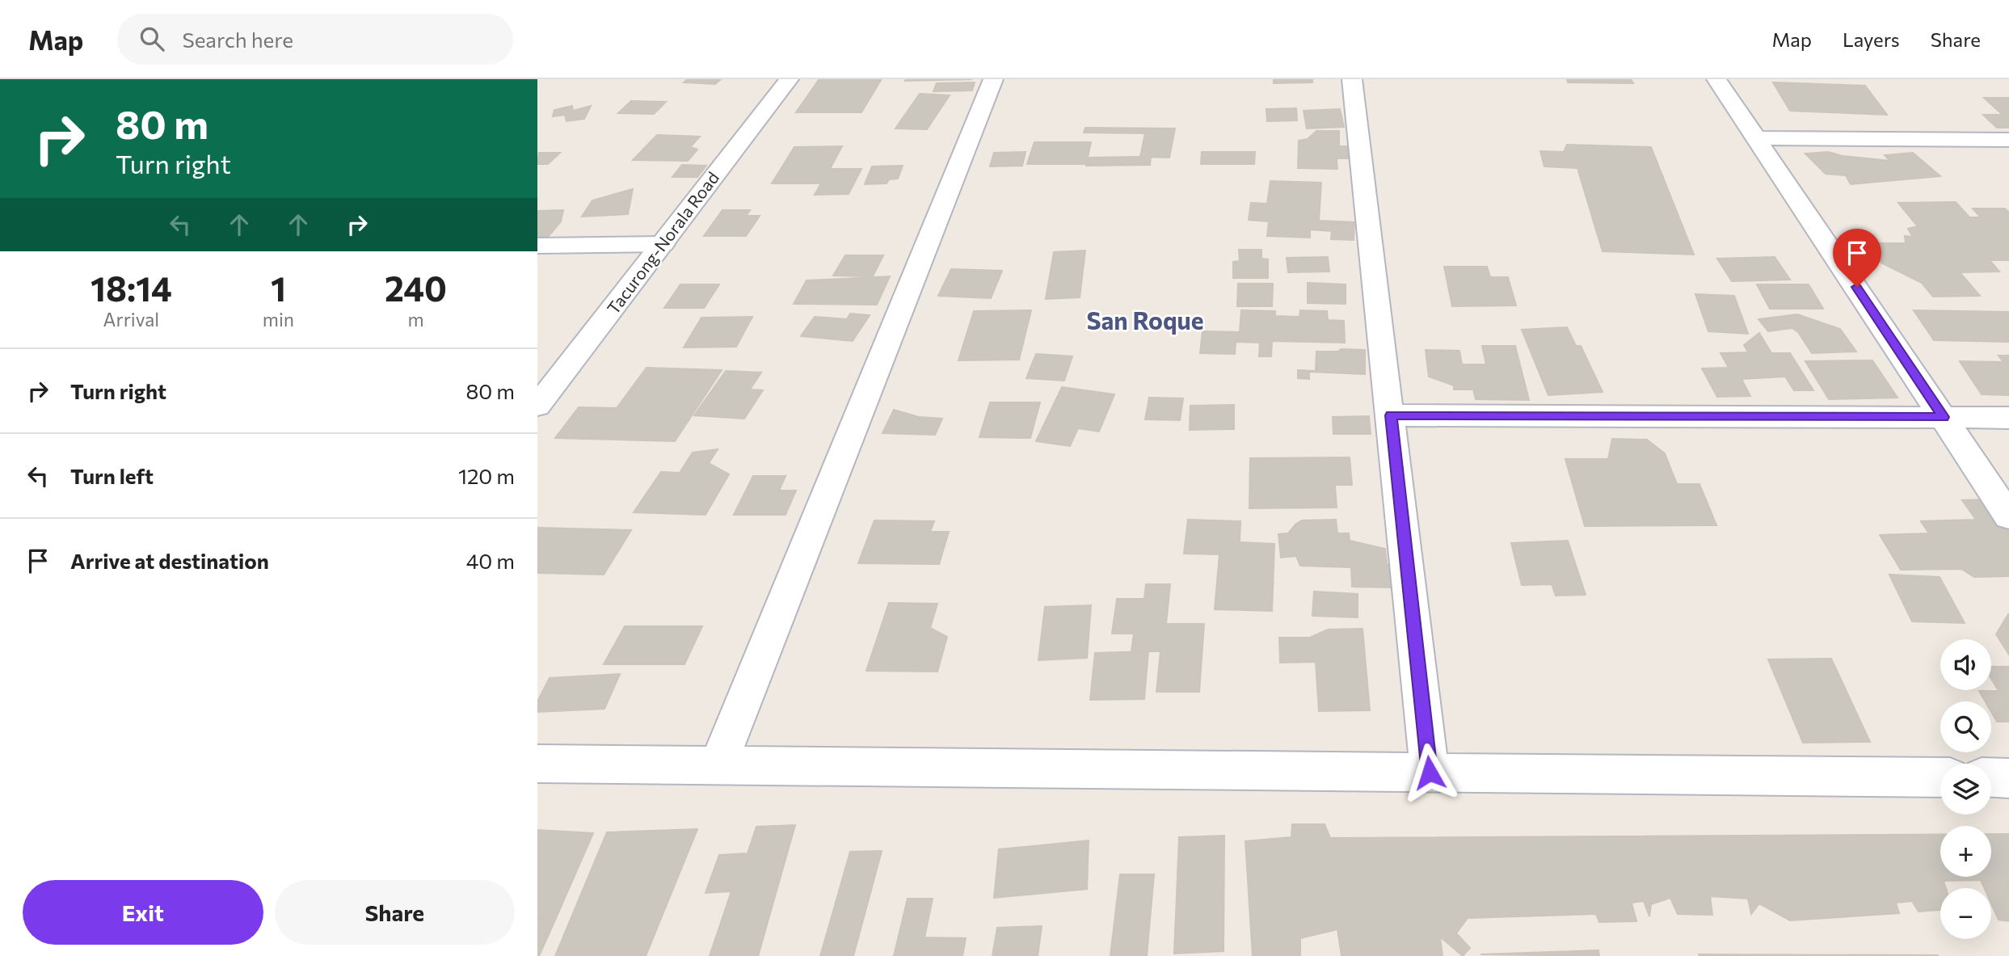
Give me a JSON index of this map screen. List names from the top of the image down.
{
  "streets": {
    "street": ["Tacurong-Norala Road"]
  },
  "districts": ["San Roque"],
  "page": {
    "header": "Map",
    "search": "Search here",
    "nav": ["Map", "Layers", "Share"],
    "turn": ["80 m", "Turn right"],
    "eta": [
      "18:14",
      "Arrival",
      "1",
      "min",
      "240",
      "m"
    ],
    "list": [
      {
        "name": "Turn right",
        "value": "80 m"
      },
      {
        "name": "Turn left",
        "value": "120 m"
      },
      {
        "name": "Arrive at destination",
        "value": "40 m"
      }
    ],
    "map_buttons": ["+", "−"],
    "buttons": ["Exit", "Share"]
  }
}
